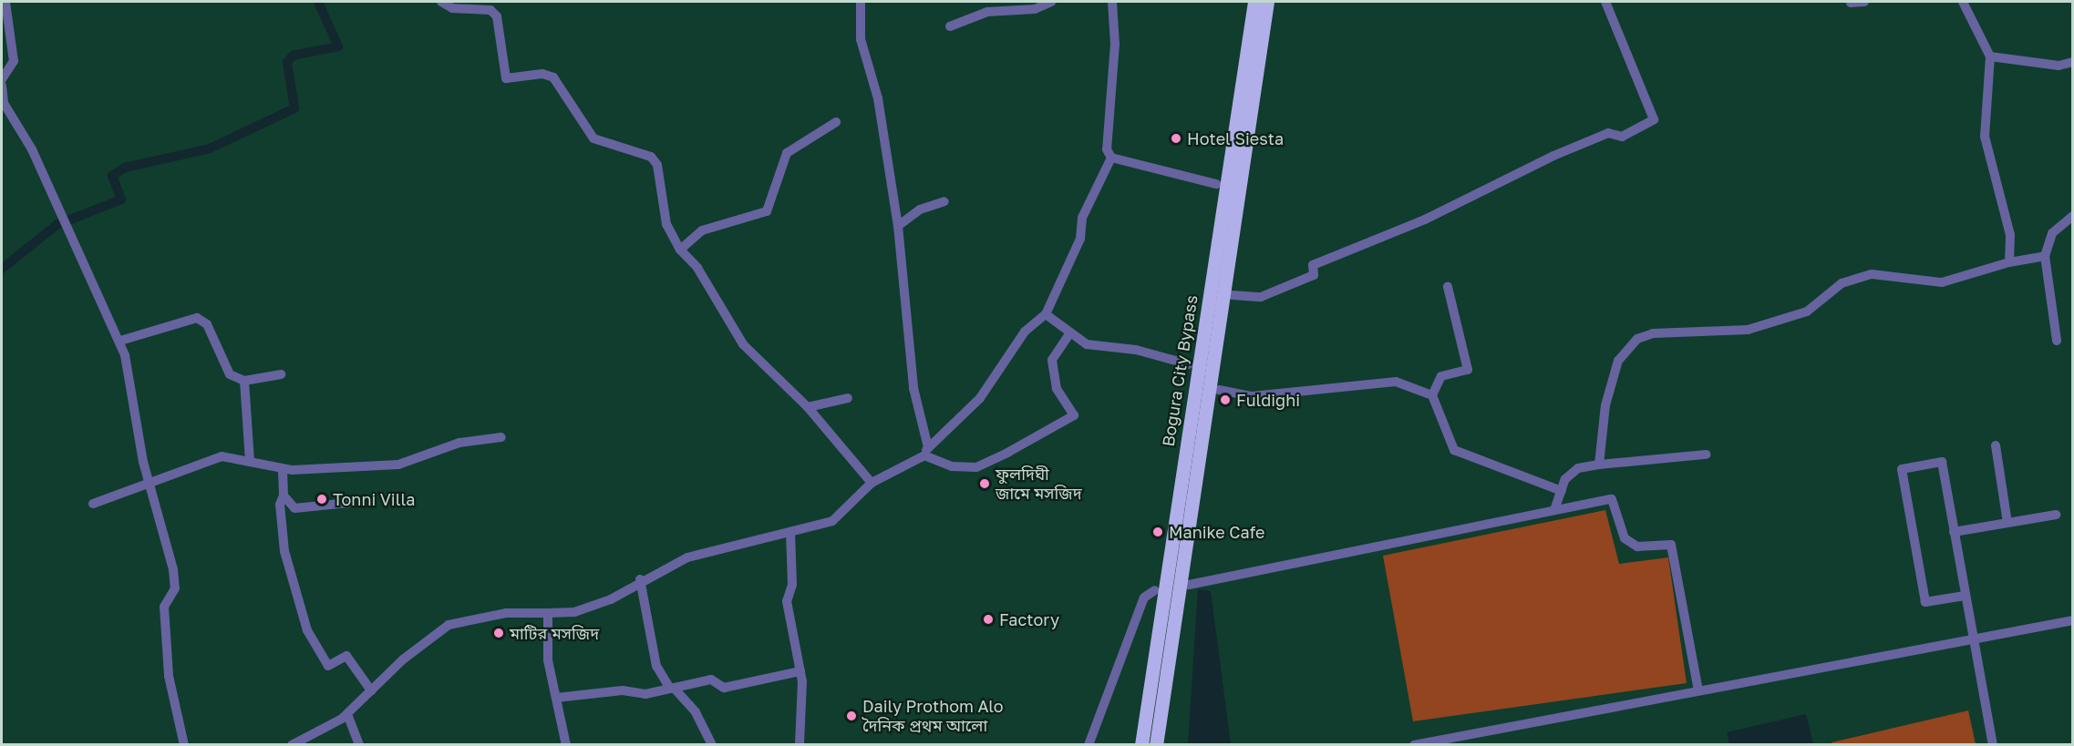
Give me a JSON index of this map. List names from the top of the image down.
{
  "streets": {
    "highway": ["Bogura City Bypass"]
  },
  "places": [
    "Hotel Siesta",
    "Fuldighi",
    "ফুলদিঘী জামে মসজিদ",
    "Tonni Villa",
    "Manike Cafe",
    "Factory",
    "মাটির মসজিদ",
    "Daily Prothom Alo দৈনিক প্রথম আলো"
  ]
}
